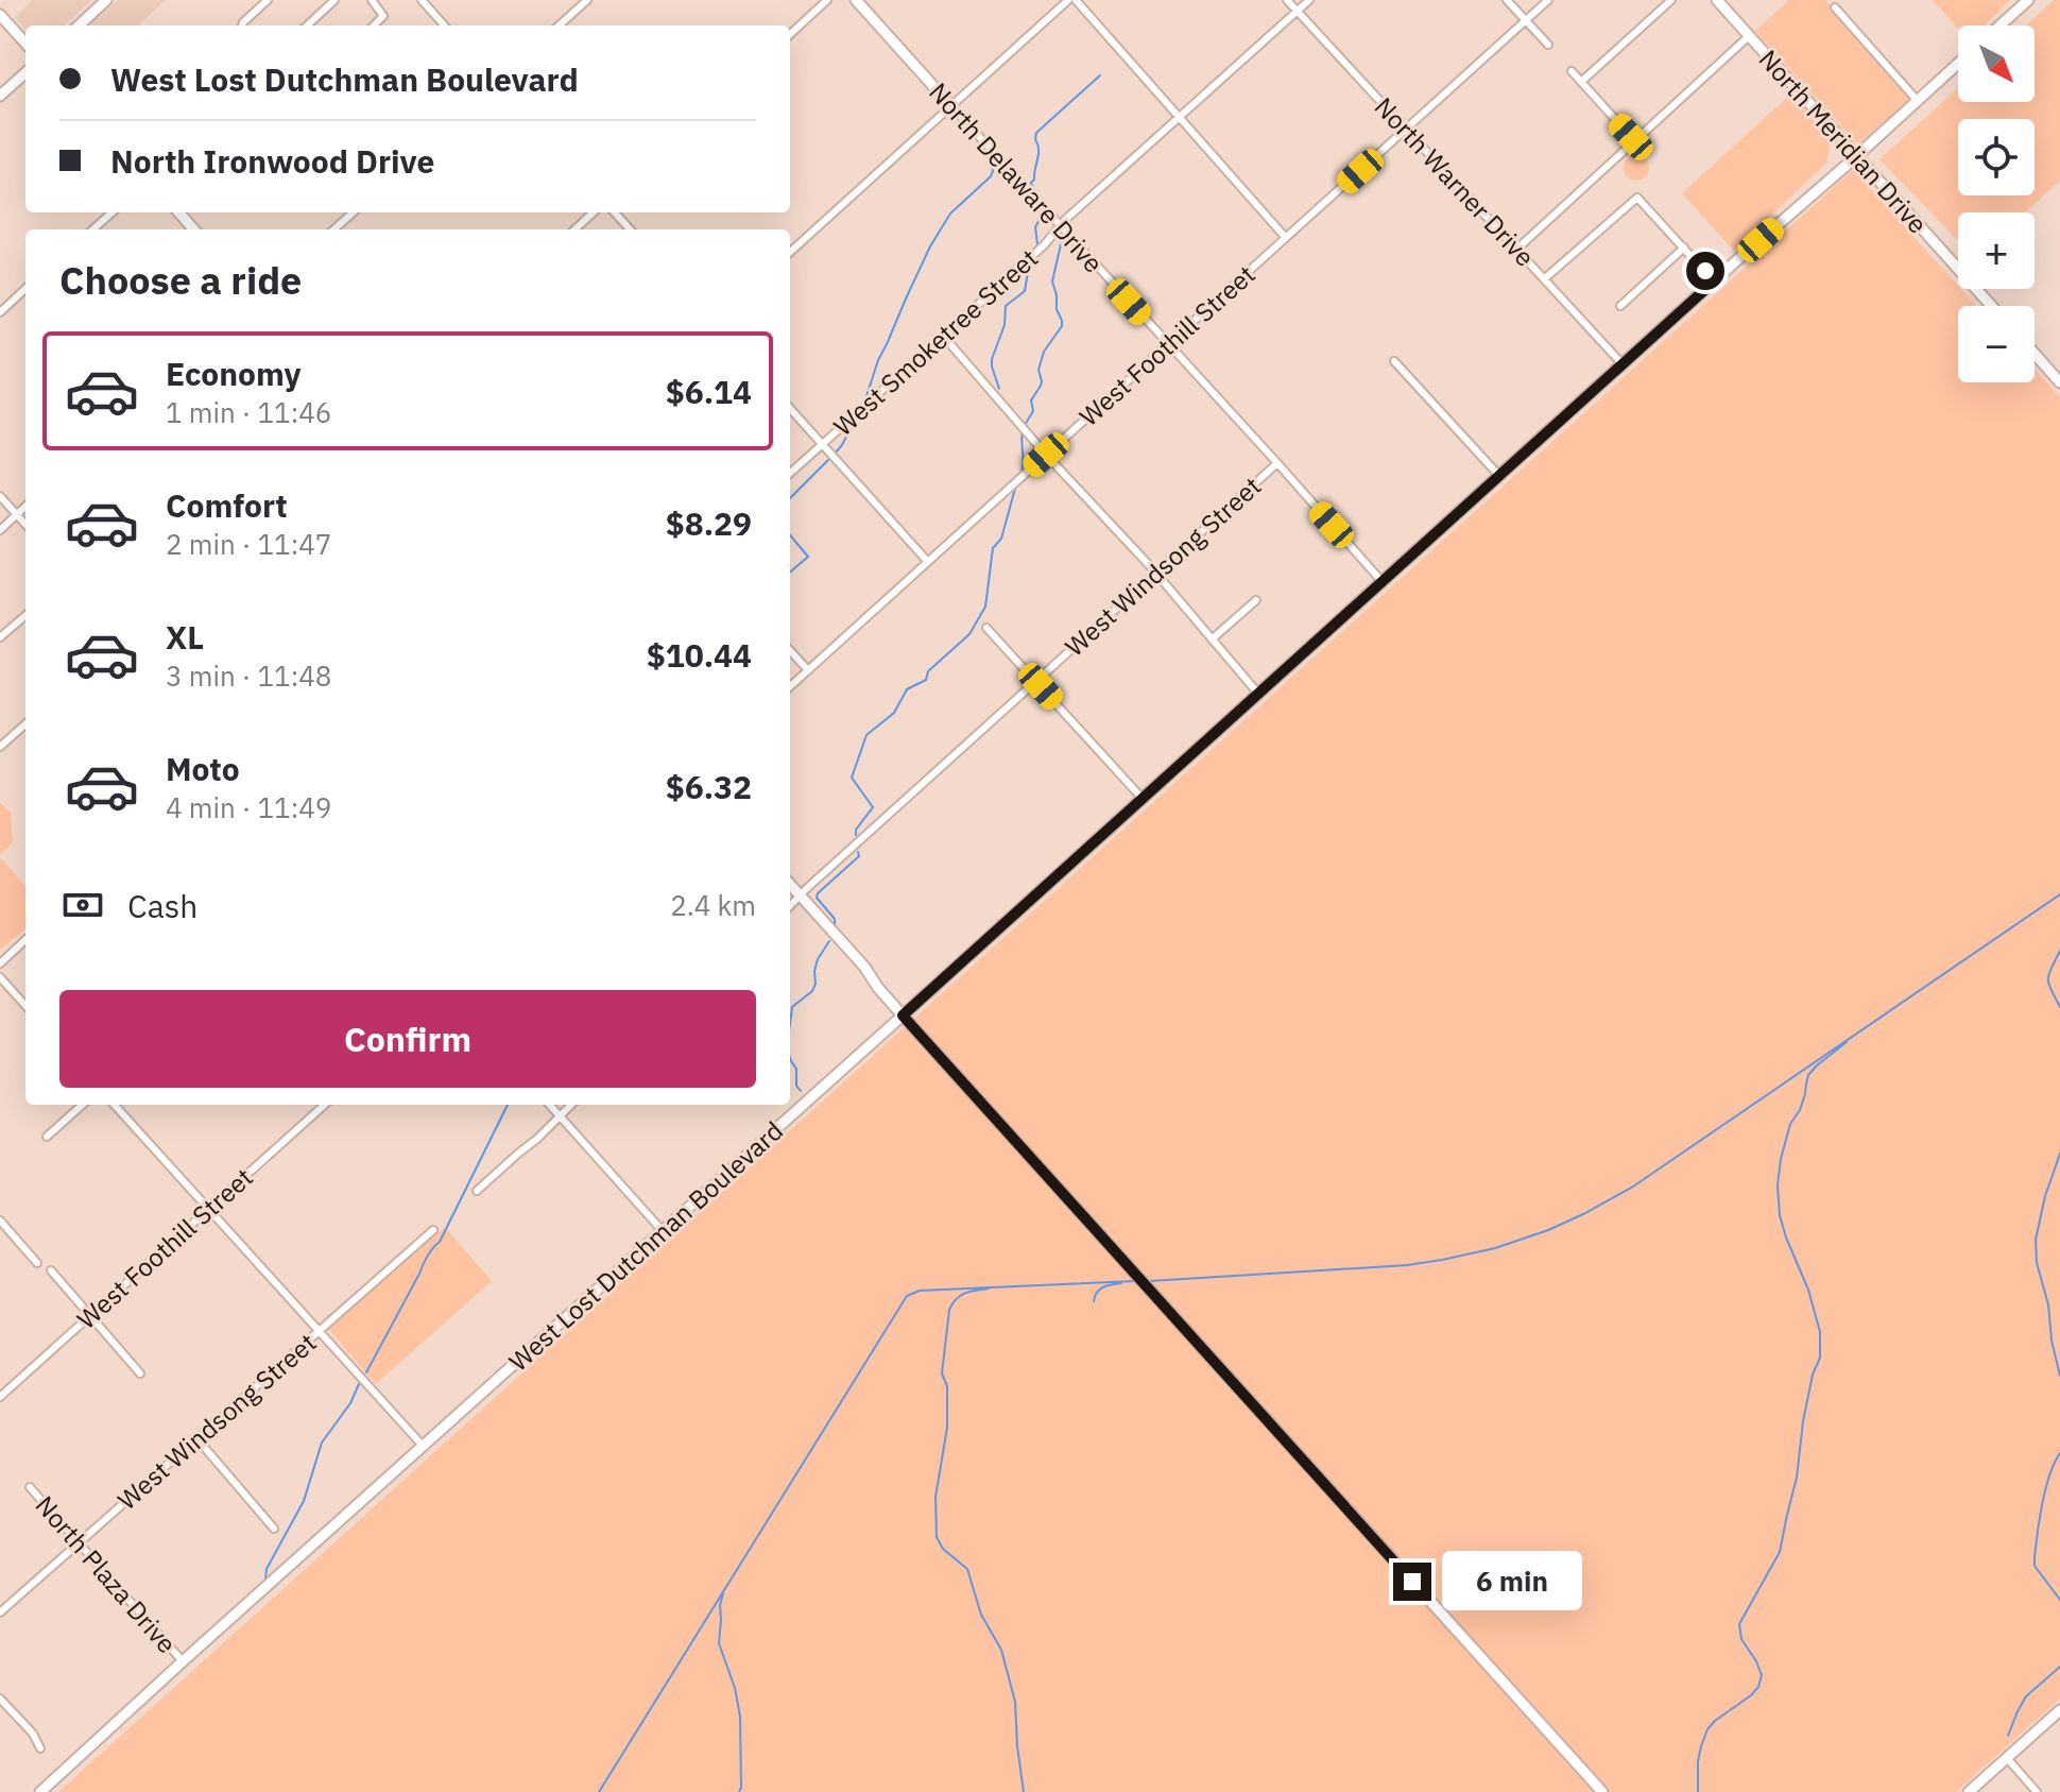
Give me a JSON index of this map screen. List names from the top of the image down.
{
  "streets": {
    "street": [
      "North Meridian Drive",
      "North Delaware Drive",
      "North Warner Drive",
      "West Smoketree Street",
      "West Foothill Street",
      "West Windsong Street",
      "West Lost Dutchman Boulevard",
      "North Plaza Drive"
    ]
  },
  "crossings": [
    ["North Meridian Drive", "West Lost Dutchman Boulevard"],
    ["North Delaware Drive", "West Smoketree Street"],
    ["North Delaware Drive", "West Foothill Street"],
    ["North Delaware Drive", "West Windsong Street"],
    ["North Delaware Drive", "West Lost Dutchman Boulevard"],
    ["North Warner Drive", "West Smoketree Street"],
    ["North Warner Drive", "West Foothill Street"],
    ["North Warner Drive", "West Lost Dutchman Boulevard"],
    ["West Windsong Street", "North Plaza Drive"],
    ["West Lost Dutchman Boulevard", "North Plaza Drive"]
  ],
  "north": "bottom right",
  "page": {
    "map_buttons": ["+", "−"],
    "banner": ["West Lost Dutchman Boulevard", "North Ironwood Drive"],
    "heading": "Choose a ride",
    "list": [
      {
        "name": "Economy",
        "note": "1 min · 11:46",
        "value": "$6.14"
      },
      {
        "name": "Comfort",
        "note": "2 min · 11:47",
        "value": "$8.29"
      },
      {
        "name": "XL",
        "note": "3 min · 11:48",
        "value": "$10.44"
      },
      {
        "name": "Moto",
        "note": "4 min · 11:49",
        "value": "$6.32"
      }
    ],
    "pay": ["Cash", "2.4 km"],
    "buttons": "Confirm",
    "bubble": "6 min"
  }
}
